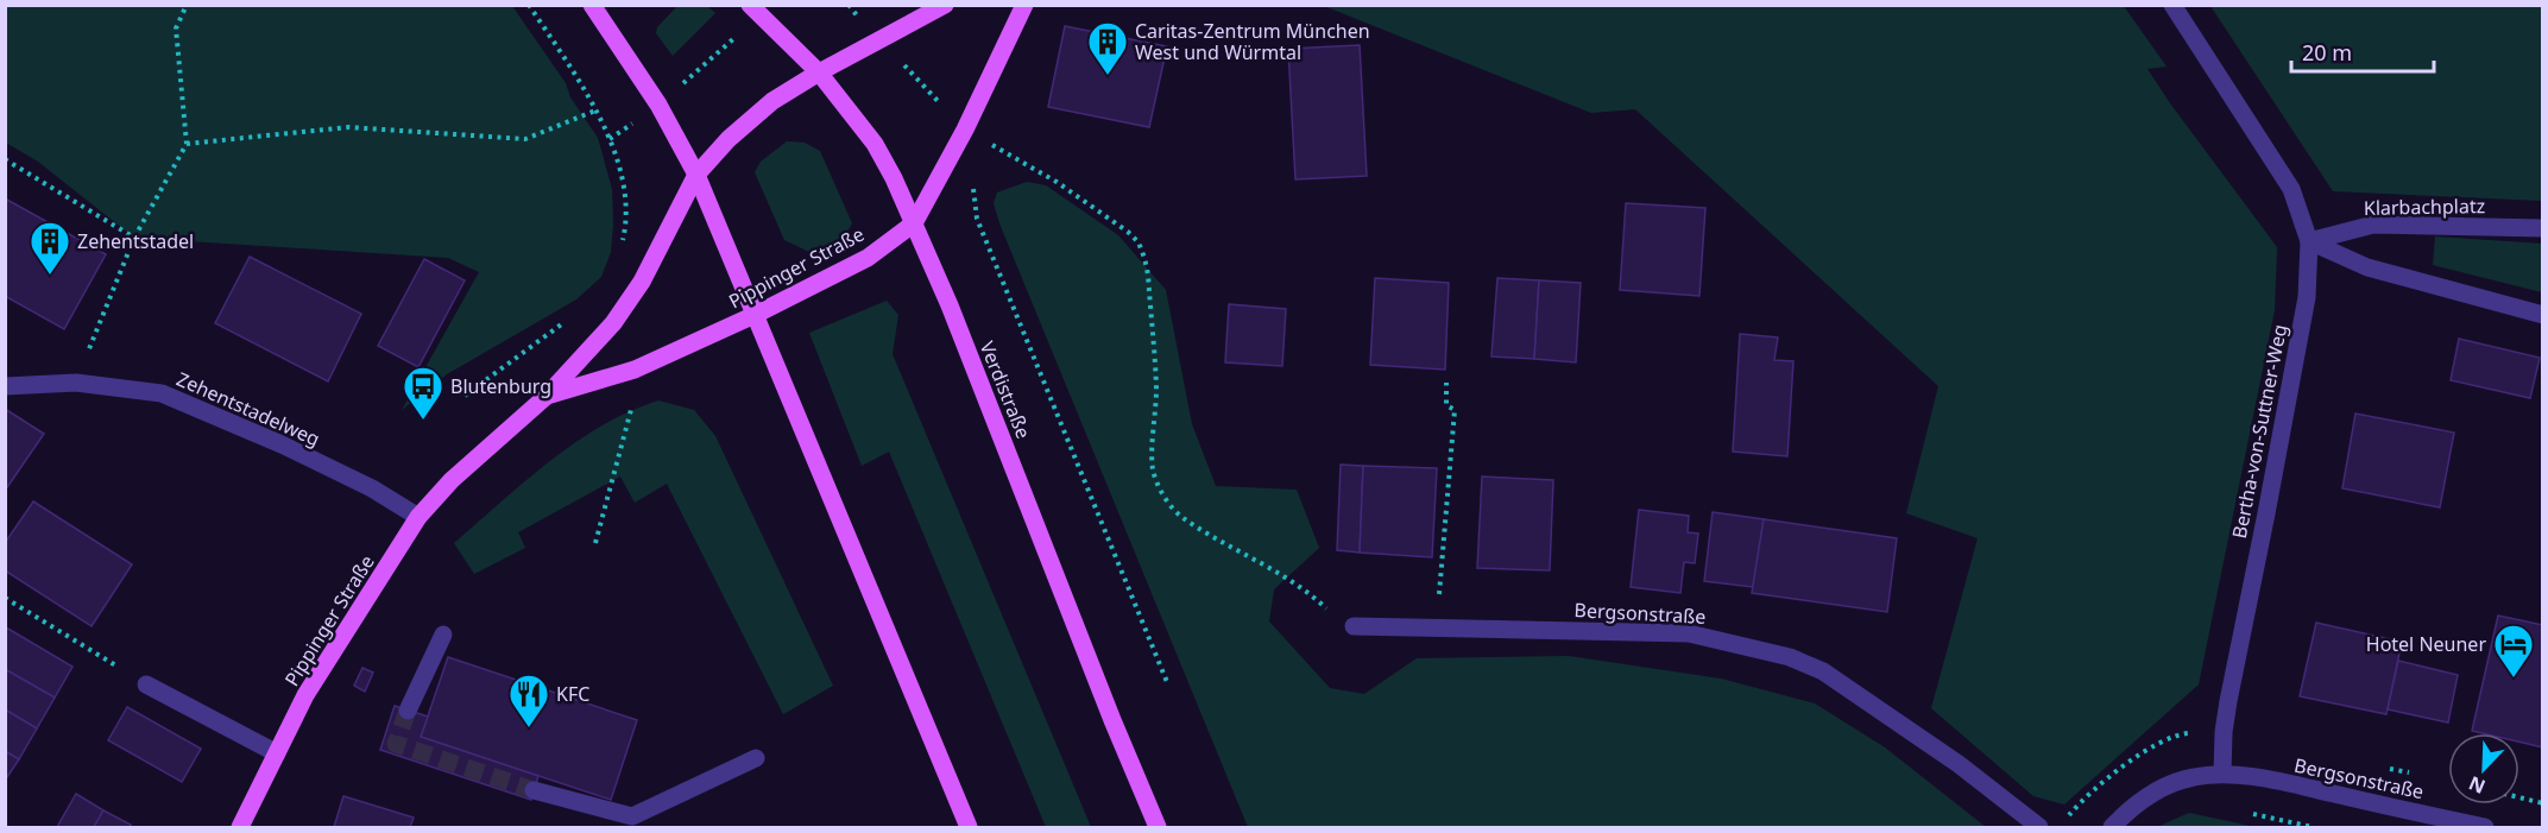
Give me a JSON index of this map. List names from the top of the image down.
{
  "streets": {
    "main road": ["Pippinger Straße", "Verdistraße"],
    "street": [
      "Klarbachplatz",
      "Zehentstadelweg",
      "Bertha-von-Suttner-Weg",
      "Bergsonstraße"
    ]
  },
  "crossings": [
    ["Klarbachplatz", "Bertha-von-Suttner-Weg"],
    ["Pippinger Straße", "Verdistraße"],
    ["Pippinger Straße", "Zehentstadelweg"],
    ["Bertha-von-Suttner-Weg", "Bergsonstraße"]
  ],
  "places": {
    "building": ["Caritas-Zentrum München West und Würmtal", "Zehentstadel"],
    "bus stop": ["Blutenburg"],
    "hotel": ["Hotel Neuner"],
    "restaurant": ["KFC"]
  },
  "scale_bar": "20 m",
  "north": "bottom left"
}
